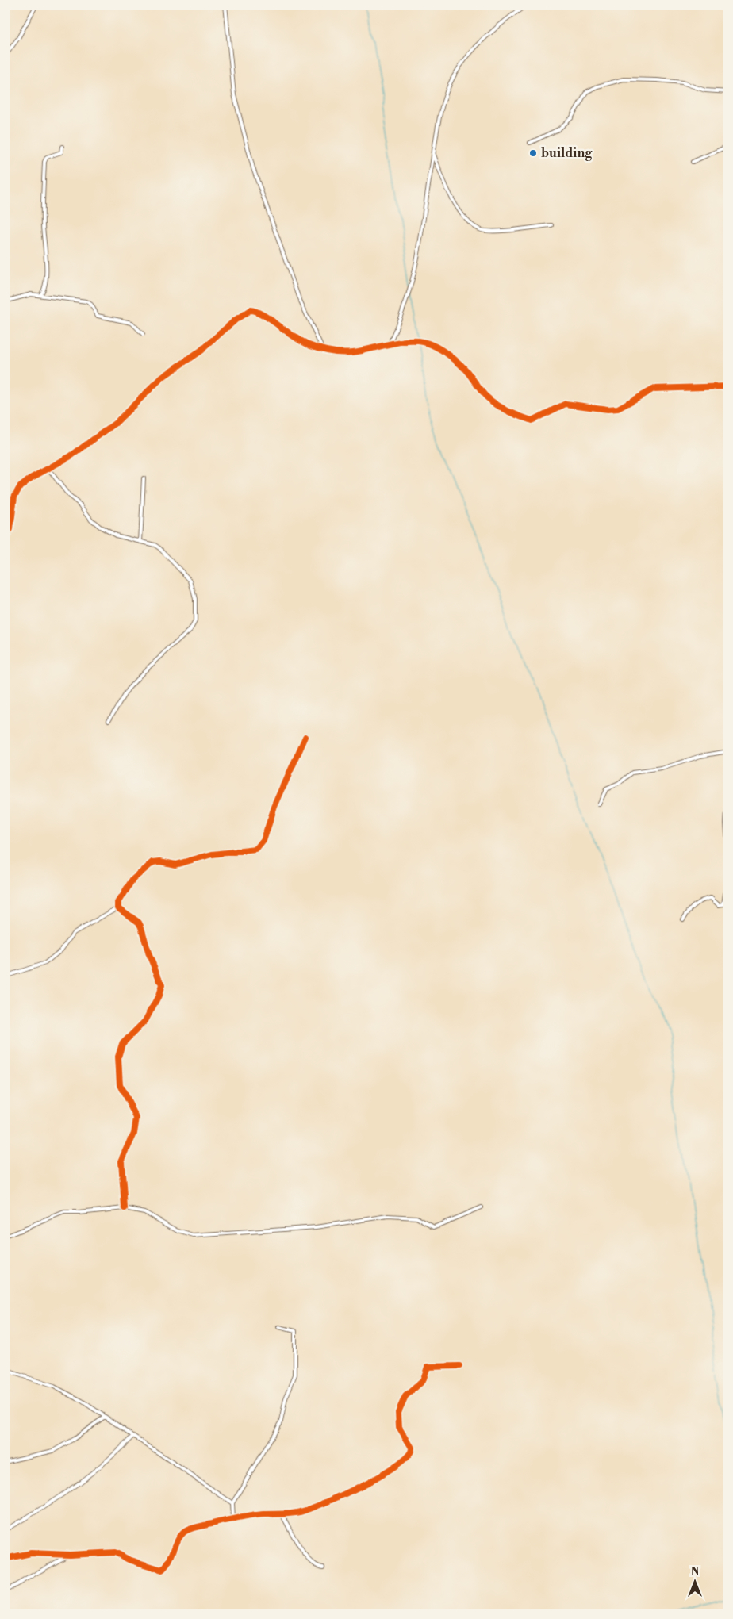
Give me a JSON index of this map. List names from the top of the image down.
{
  "places": ["building"],
  "north": "top"
}
